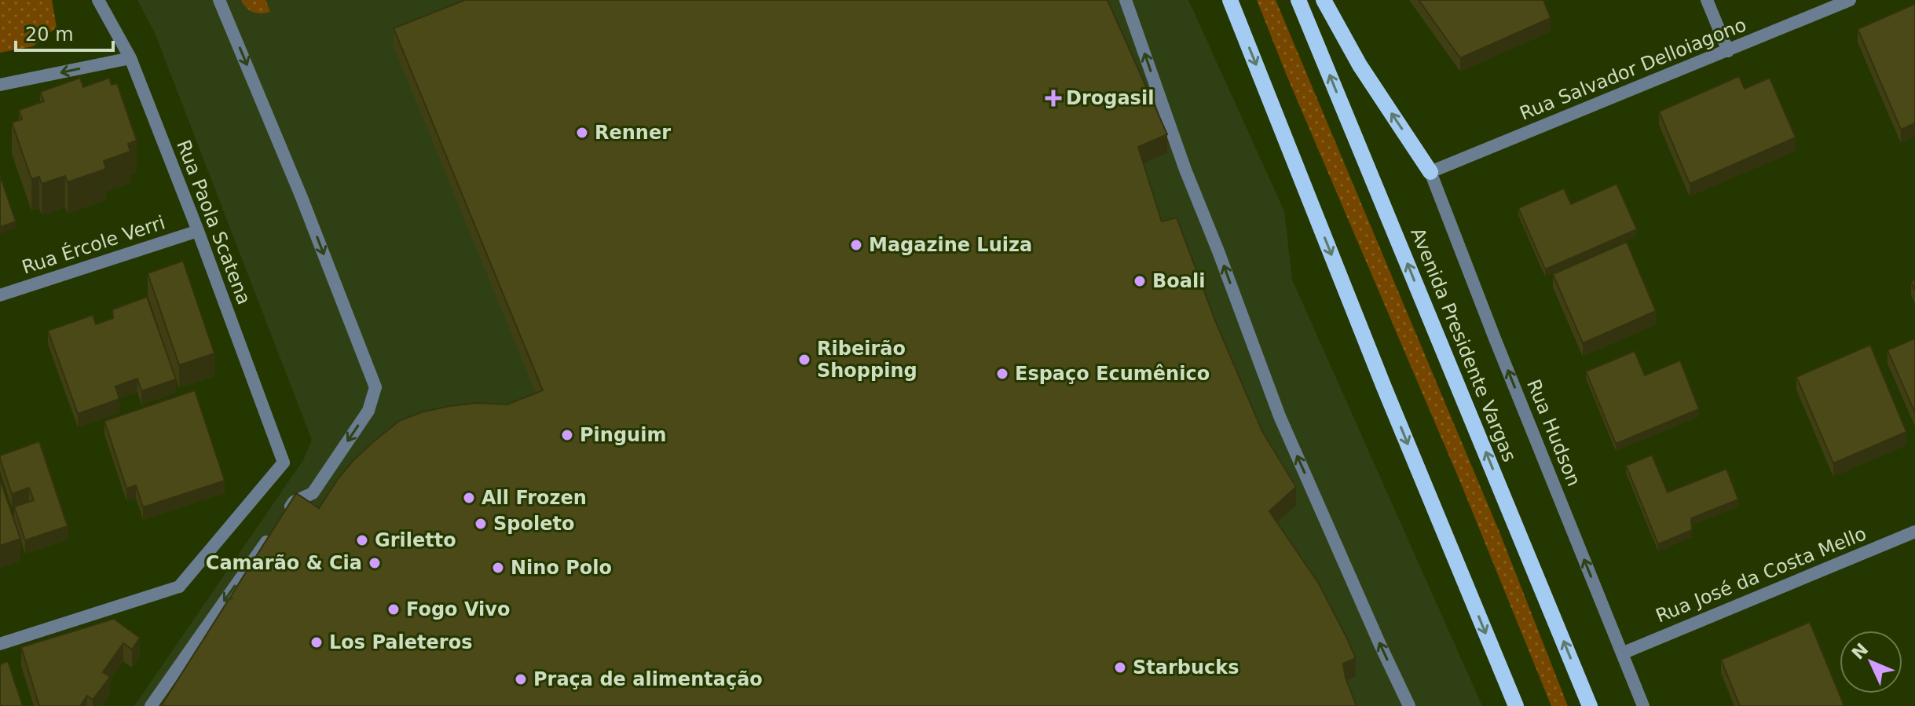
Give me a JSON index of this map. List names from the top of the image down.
{
  "streets": {
    "main road": ["Avenida Presidente Vargas"],
    "street": [
      "Rua Salvador Delloiagono",
      "Rua Paola Scatena",
      "Rua Ércole Verri",
      "Rua Hudson",
      "Rua José da Costa Mello"
    ]
  },
  "crossings": [
    ["Rua Salvador Delloiagono", "Rua Hudson"],
    ["Rua Paola Scatena", "Rua Ércole Verri"],
    ["Rua Hudson", "Rua José da Costa Mello"]
  ],
  "one_way": ["Rua Hudson"],
  "places": {
    "health": ["Drogasil"],
    "other": [
      "Renner",
      "Magazine Luiza",
      "Boali",
      "Ribeirão Shopping",
      "Espaço Ecumênico",
      "Pinguim",
      "All Frozen",
      "Spoleto",
      "Griletto",
      "Camarão & Cia",
      "Nino Polo",
      "Fogo Vivo",
      "Los Paleteros",
      "Starbucks",
      "Praça de alimentação"
    ]
  },
  "scale_bar": "20 m",
  "north": "top left"
}
